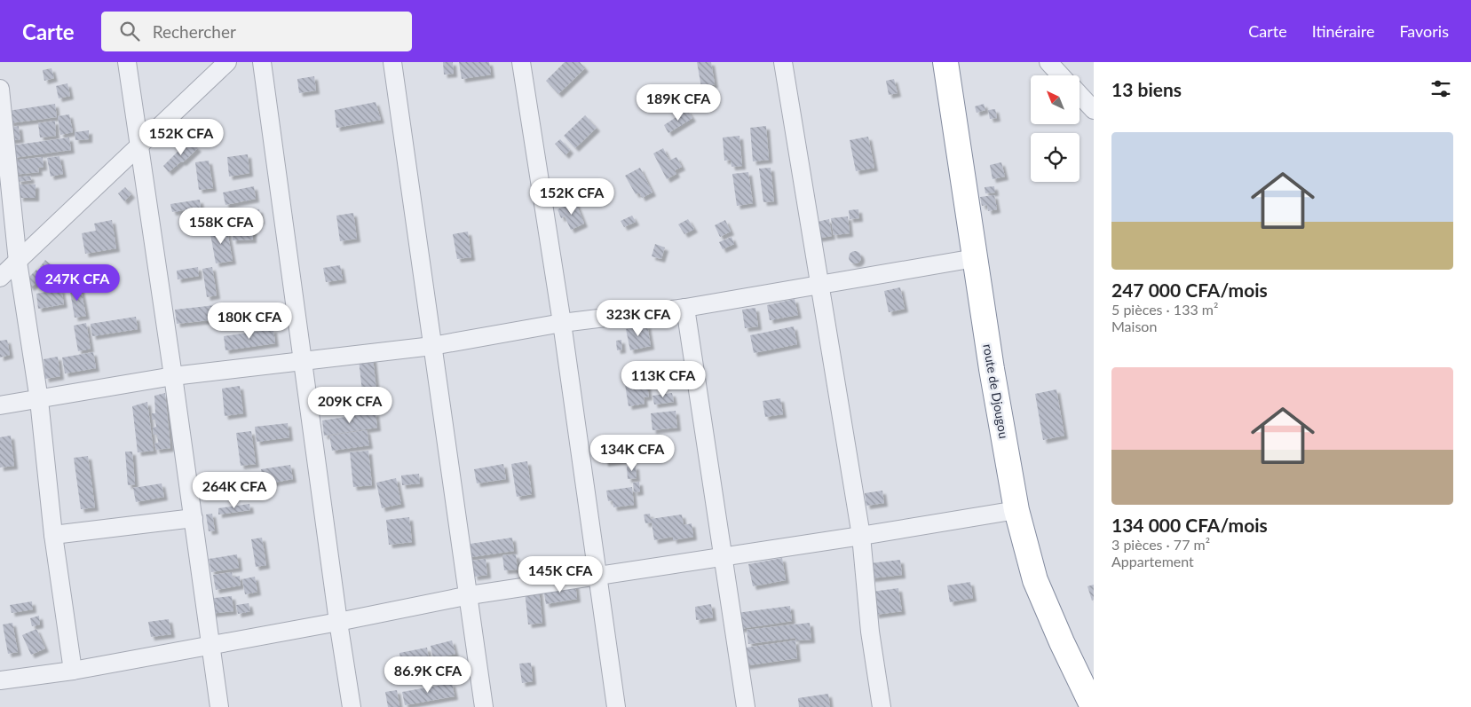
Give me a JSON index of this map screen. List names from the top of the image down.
{
  "streets": {
    "highway": ["route de Djougou"]
  },
  "north": "top left",
  "page": {
    "header": "Carte",
    "search": "Rechercher",
    "nav": ["Carte", "Itinéraire", "Favoris"],
    "heading": "13 biens",
    "price": [
      "189K CFA",
      "152K CFA",
      "152K CFA",
      "158K CFA",
      "247K CFA",
      "323K CFA",
      "180K CFA",
      "113K CFA",
      "209K CFA",
      "134K CFA",
      "264K CFA",
      "145K CFA",
      "86.9K CFA"
    ],
    "list": [
      {
        "name": "247 000 CFA/mois",
        "note": "5 pièces · 133 m² · Maison"
      },
      {
        "name": "134 000 CFA/mois",
        "note": "3 pièces · 77 m² · Appartement"
      }
    ]
  }
}
